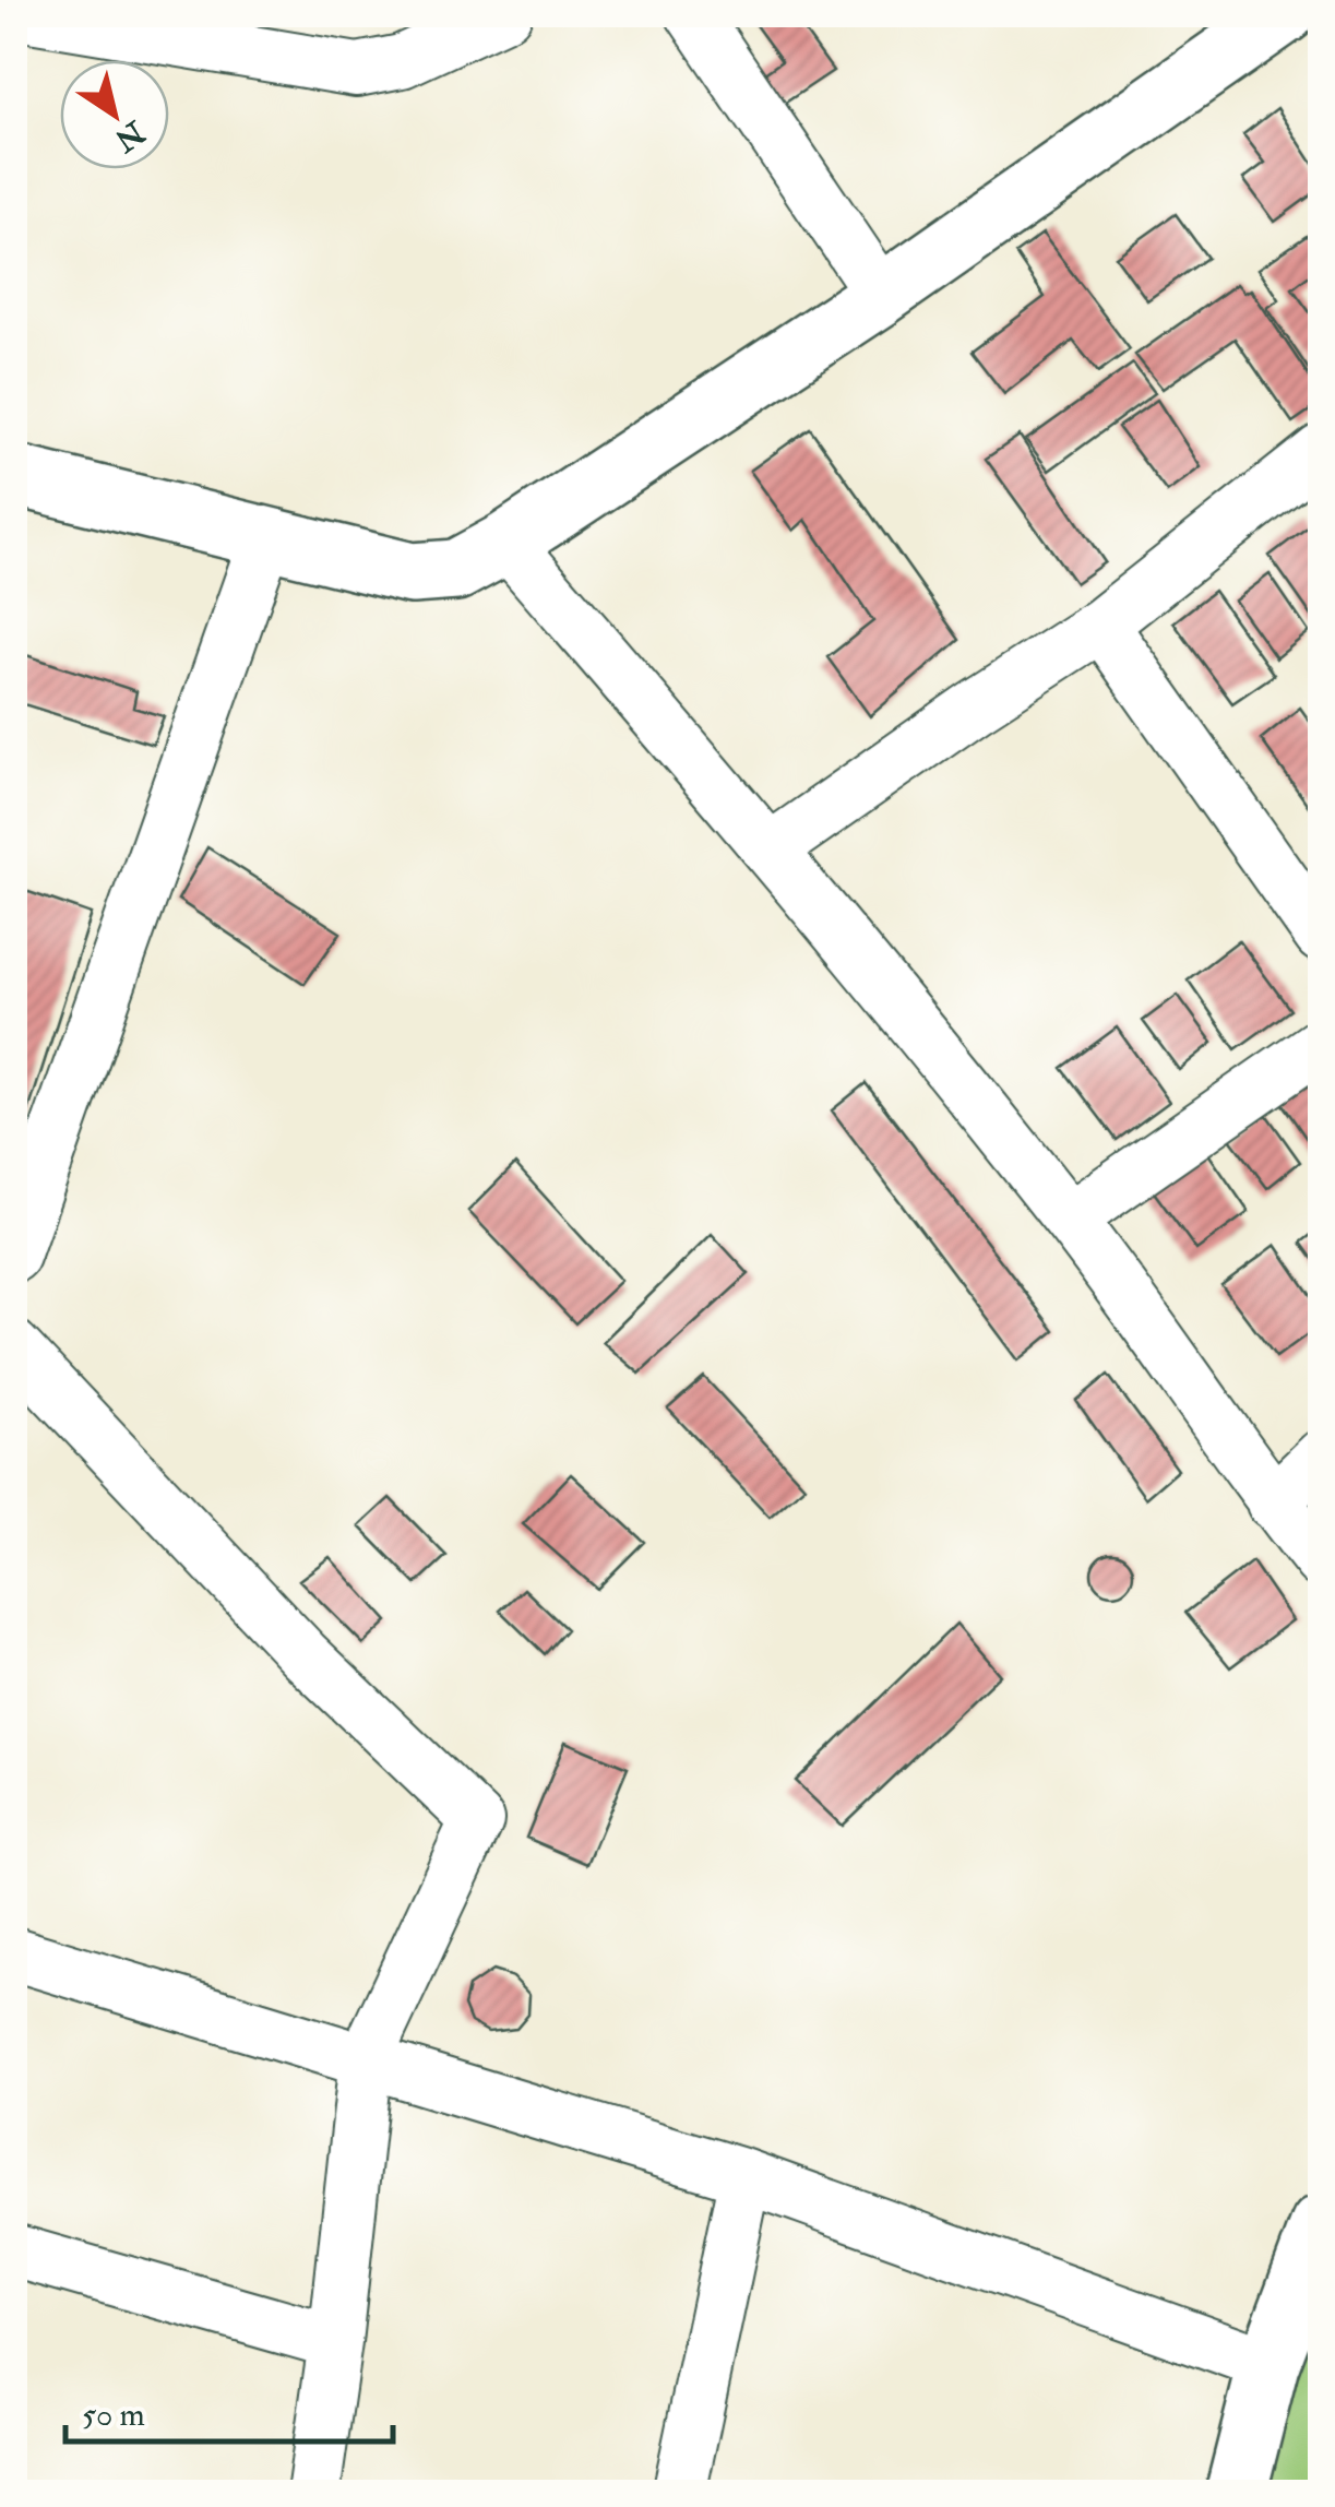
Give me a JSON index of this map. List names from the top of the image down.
{
  "scale_bar": "50 m",
  "north": "bottom right"
}
